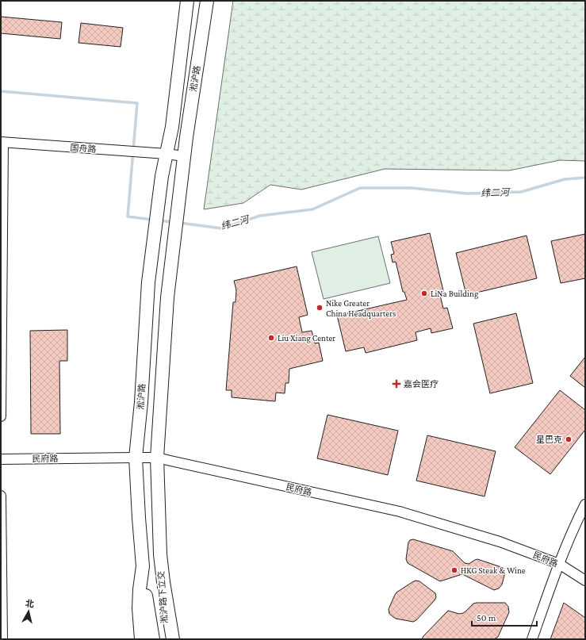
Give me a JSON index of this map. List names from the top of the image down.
{
  "streets": {
    "main road": ["淞沪路", "淞沪路下立交"],
    "street": ["国舟路", "民府路"]
  },
  "crossings": [
    ["淞沪路", "国舟路"],
    ["淞沪路", "民府路"],
    ["淞沪路", "淞沪路下立交"]
  ],
  "water": ["纬二河"],
  "places": {
    "other": [
      "LiNa Building",
      "Nike Greater China Headquarters",
      "Liu Xiang Center",
      "星巴克",
      "HKG Steak & Wine"
    ],
    "health": ["嘉会医疗"]
  },
  "scale_bar": "50 m",
  "north": "top"
}
